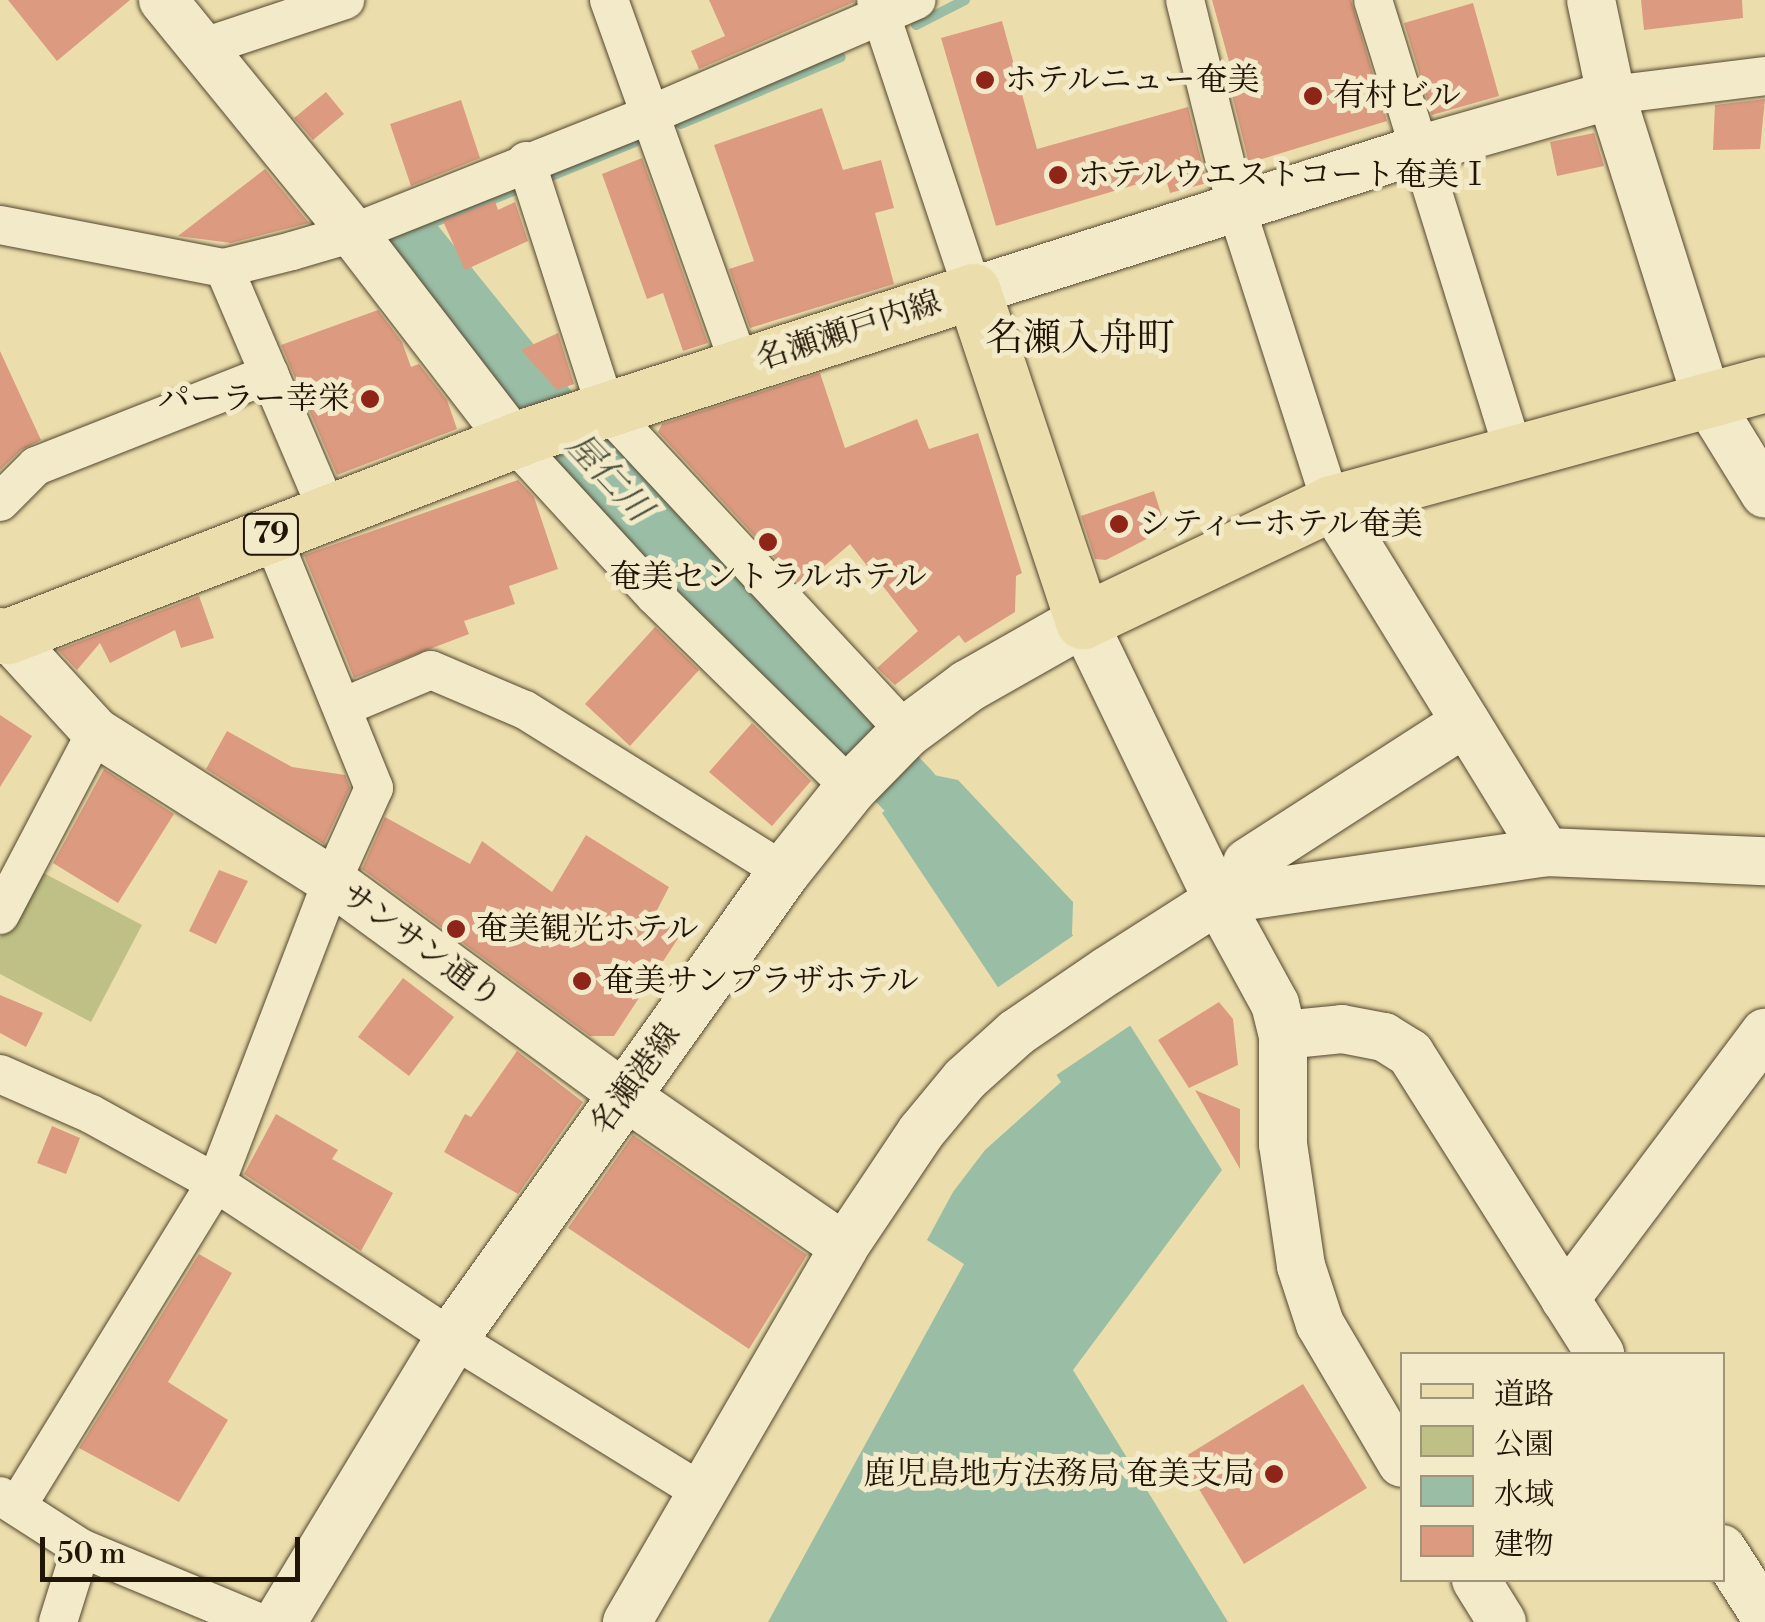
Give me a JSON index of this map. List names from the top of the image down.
{
  "streets": {
    "main road": ["名瀬瀬戸内線", "79", "名瀬港線"],
    "street": ["サンサン通り"]
  },
  "crossings": [
    ["名瀬瀬戸内線", "サンサン通り"],
    ["名瀬瀬戸内線", "名瀬港線"],
    ["サンサン通り", "名瀬港線"]
  ],
  "districts": ["名瀬入舟町"],
  "water": ["屋仁川"],
  "places": [
    "ホテルニュー奄美",
    "有村ビル",
    "ホテルウエストコート奄美Ⅰ",
    "パーラー幸栄",
    "シティーホテル奄美",
    "奄美セントラルホテル",
    "奄美観光ホテル",
    "奄美サンプラザホテル",
    "鹿児島地方法務局 奄美支局"
  ],
  "legend": [
    "道路",
    "公園",
    "水域",
    "建物"
  ],
  "scale_bar": "50 m"
}
